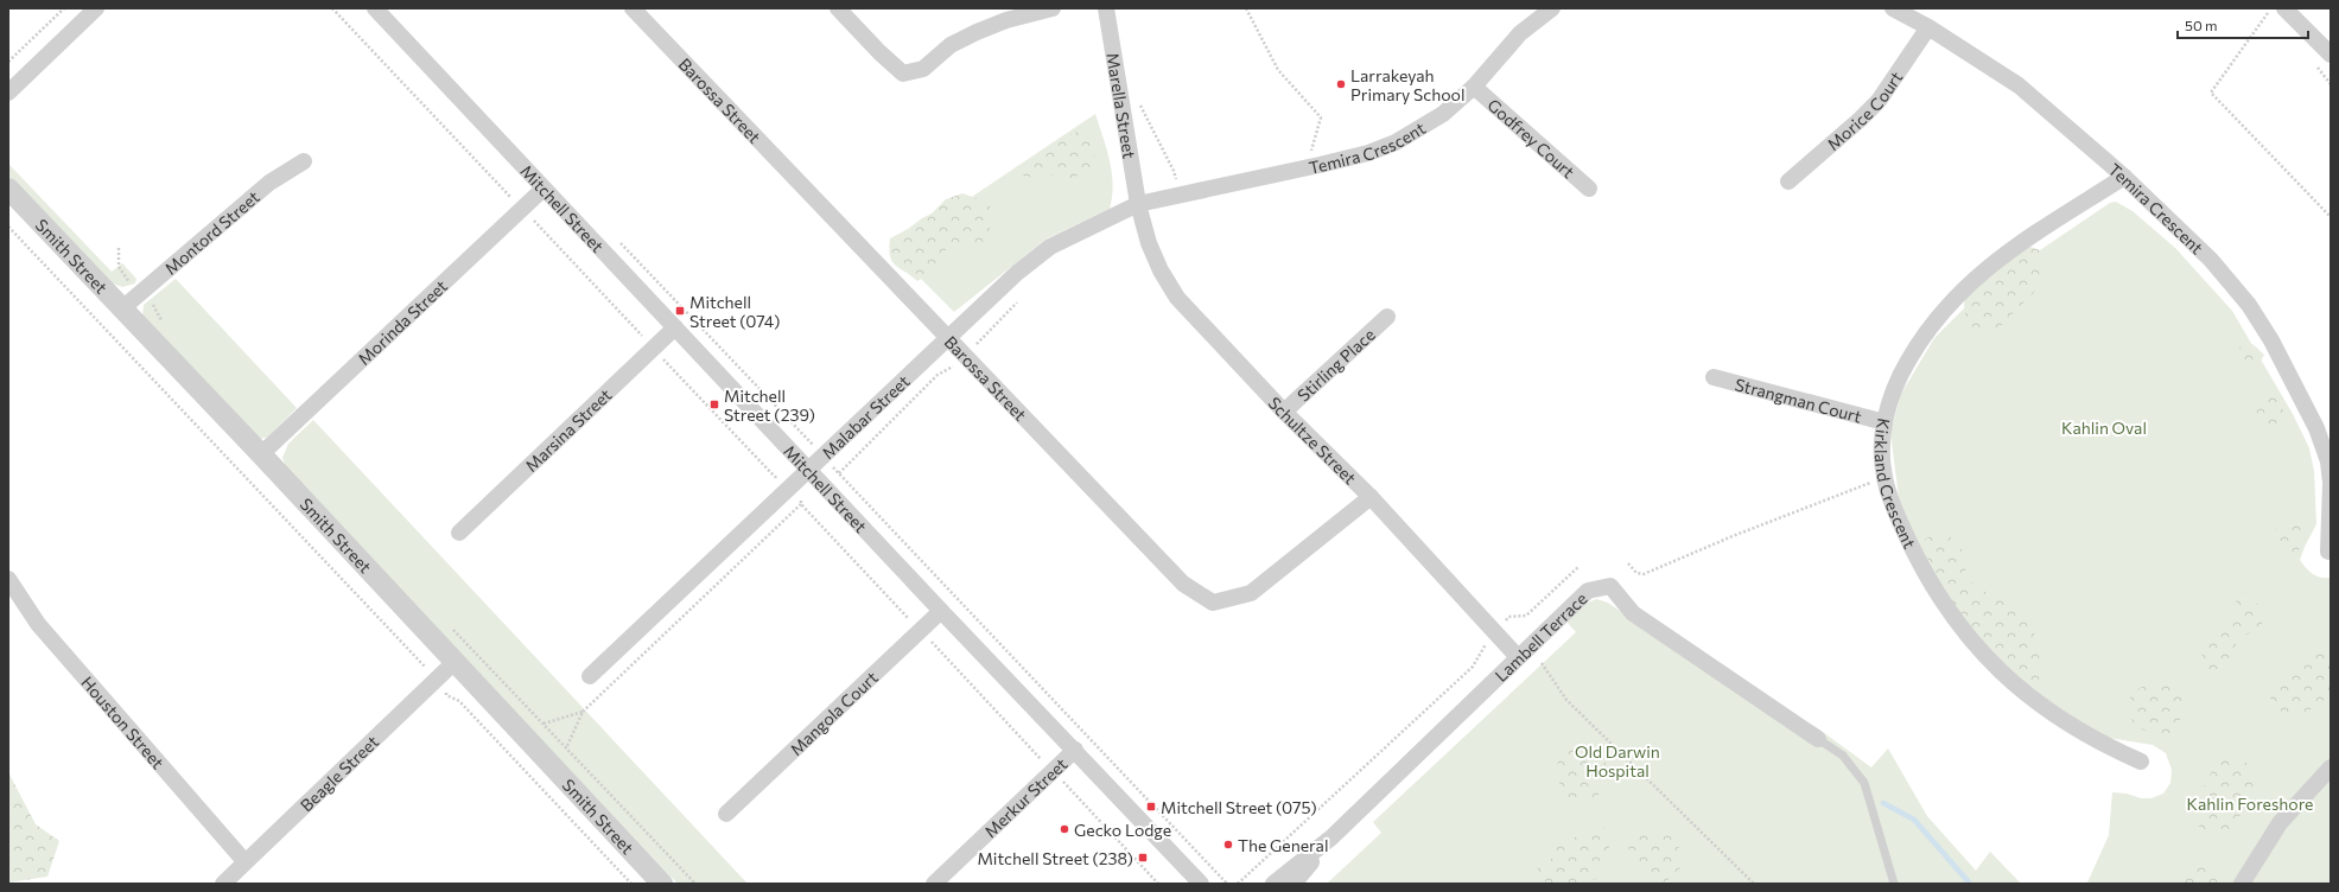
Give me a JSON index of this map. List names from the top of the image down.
{
  "streets": {
    "street": [
      "Barossa Street",
      "Marella Street",
      "Morice Court",
      "Godfrey Court",
      "Temira Crescent",
      "Mitchell Street",
      "Montord Street",
      "Smith Street",
      "Morinda Street",
      "Stirling Place",
      "Strangman Court",
      "Malabar Street",
      "Marsina Street",
      "Schultze Street",
      "Kirkland Crescent",
      "Lambell Terrace",
      "Mangola Court",
      "Houston Street",
      "Beagle Street",
      "Merkur Street"
    ]
  },
  "crossings": [
    ["Barossa Street", "Malabar Street"],
    ["Barossa Street", "Schultze Street"],
    ["Marella Street", "Temira Crescent"],
    ["Marella Street", "Malabar Street"],
    ["Marella Street", "Schultze Street"],
    ["Morice Court", "Temira Crescent"],
    ["Godfrey Court", "Temira Crescent"],
    ["Temira Crescent", "Malabar Street"],
    ["Temira Crescent", "Schultze Street"],
    ["Temira Crescent", "Kirkland Crescent"],
    ["Mitchell Street", "Morinda Street"],
    ["Mitchell Street", "Malabar Street"],
    ["Mitchell Street", "Marsina Street"],
    ["Mitchell Street", "Mangola Court"],
    ["Mitchell Street", "Merkur Street"],
    ["Montord Street", "Smith Street"],
    ["Smith Street", "Morinda Street"],
    ["Smith Street", "Beagle Street"],
    ["Stirling Place", "Schultze Street"],
    ["Strangman Court", "Kirkland Crescent"],
    ["Malabar Street", "Schultze Street"],
    ["Schultze Street", "Lambell Terrace"],
    ["Houston Street", "Beagle Street"]
  ],
  "parks": ["Kahlin Oval", "Old Darwin Hospital", "Kahlin Foreshore"],
  "places": {
    "other": ["Larrakeyah Primary School", "Gecko Lodge", "The General"],
    "transit": [
      "Mitchell Street (074)",
      "Mitchell Street (239)",
      "Mitchell Street (075)",
      "Mitchell Street (238)"
    ]
  },
  "scale_bar": "50 m"
}
